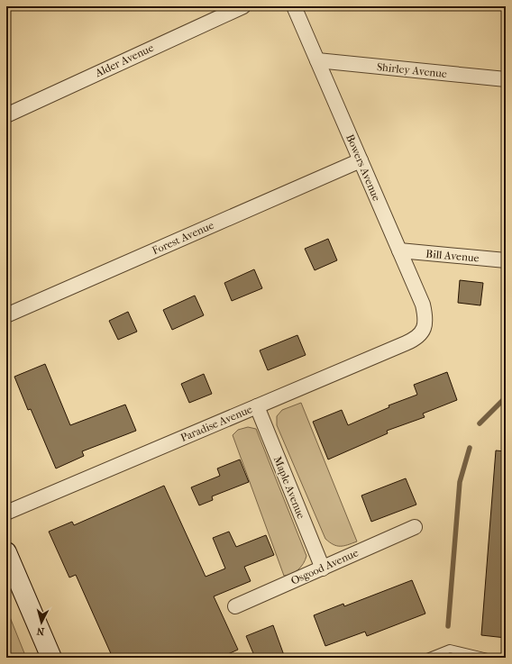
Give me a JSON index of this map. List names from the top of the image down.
{
  "streets": {
    "street": [
      "Alder Avenue",
      "Shirley Avenue",
      "Bowers Avenue",
      "Forest Avenue",
      "Bill Avenue",
      "Paradise Avenue",
      "Maple Avenue",
      "Osgood Avenue"
    ]
  },
  "crossings": [
    ["Shirley Avenue", "Bowers Avenue"],
    ["Bowers Avenue", "Forest Avenue"],
    ["Bowers Avenue", "Bill Avenue"],
    ["Bowers Avenue", "Paradise Avenue"],
    ["Paradise Avenue", "Maple Avenue"],
    ["Maple Avenue", "Osgood Avenue"]
  ],
  "north": "bottom"
}
